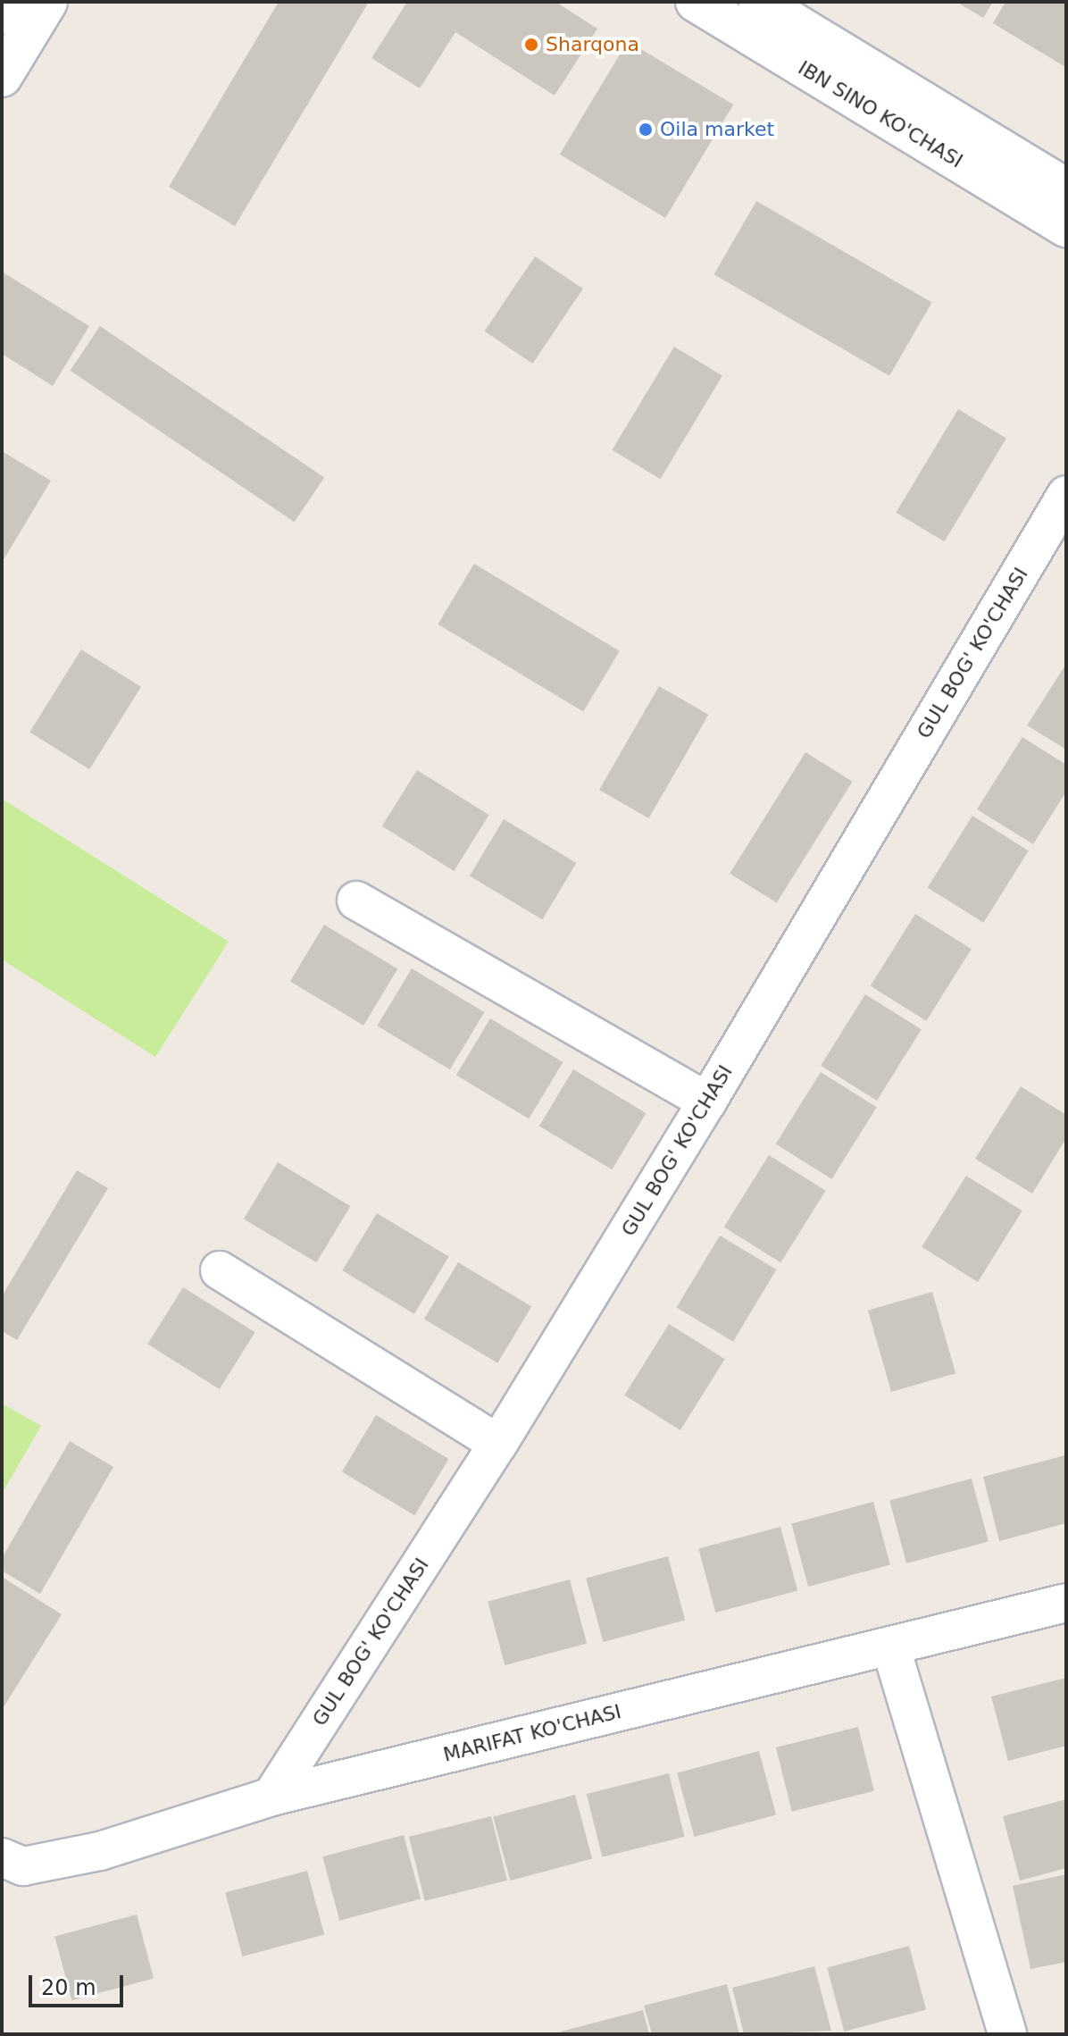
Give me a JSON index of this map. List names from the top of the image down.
{
  "streets": {
    "main road": ["IBN SINO KO'CHASI"],
    "street": ["GUL BOG' KO'CHASI", "MARIFAT KO'CHASI"]
  },
  "crossings": [
    ["GUL BOG' KO'CHASI", "MARIFAT KO'CHASI"]
  ],
  "places": ["Sharqona", "Oila market"],
  "scale_bar": "20 m"
}
